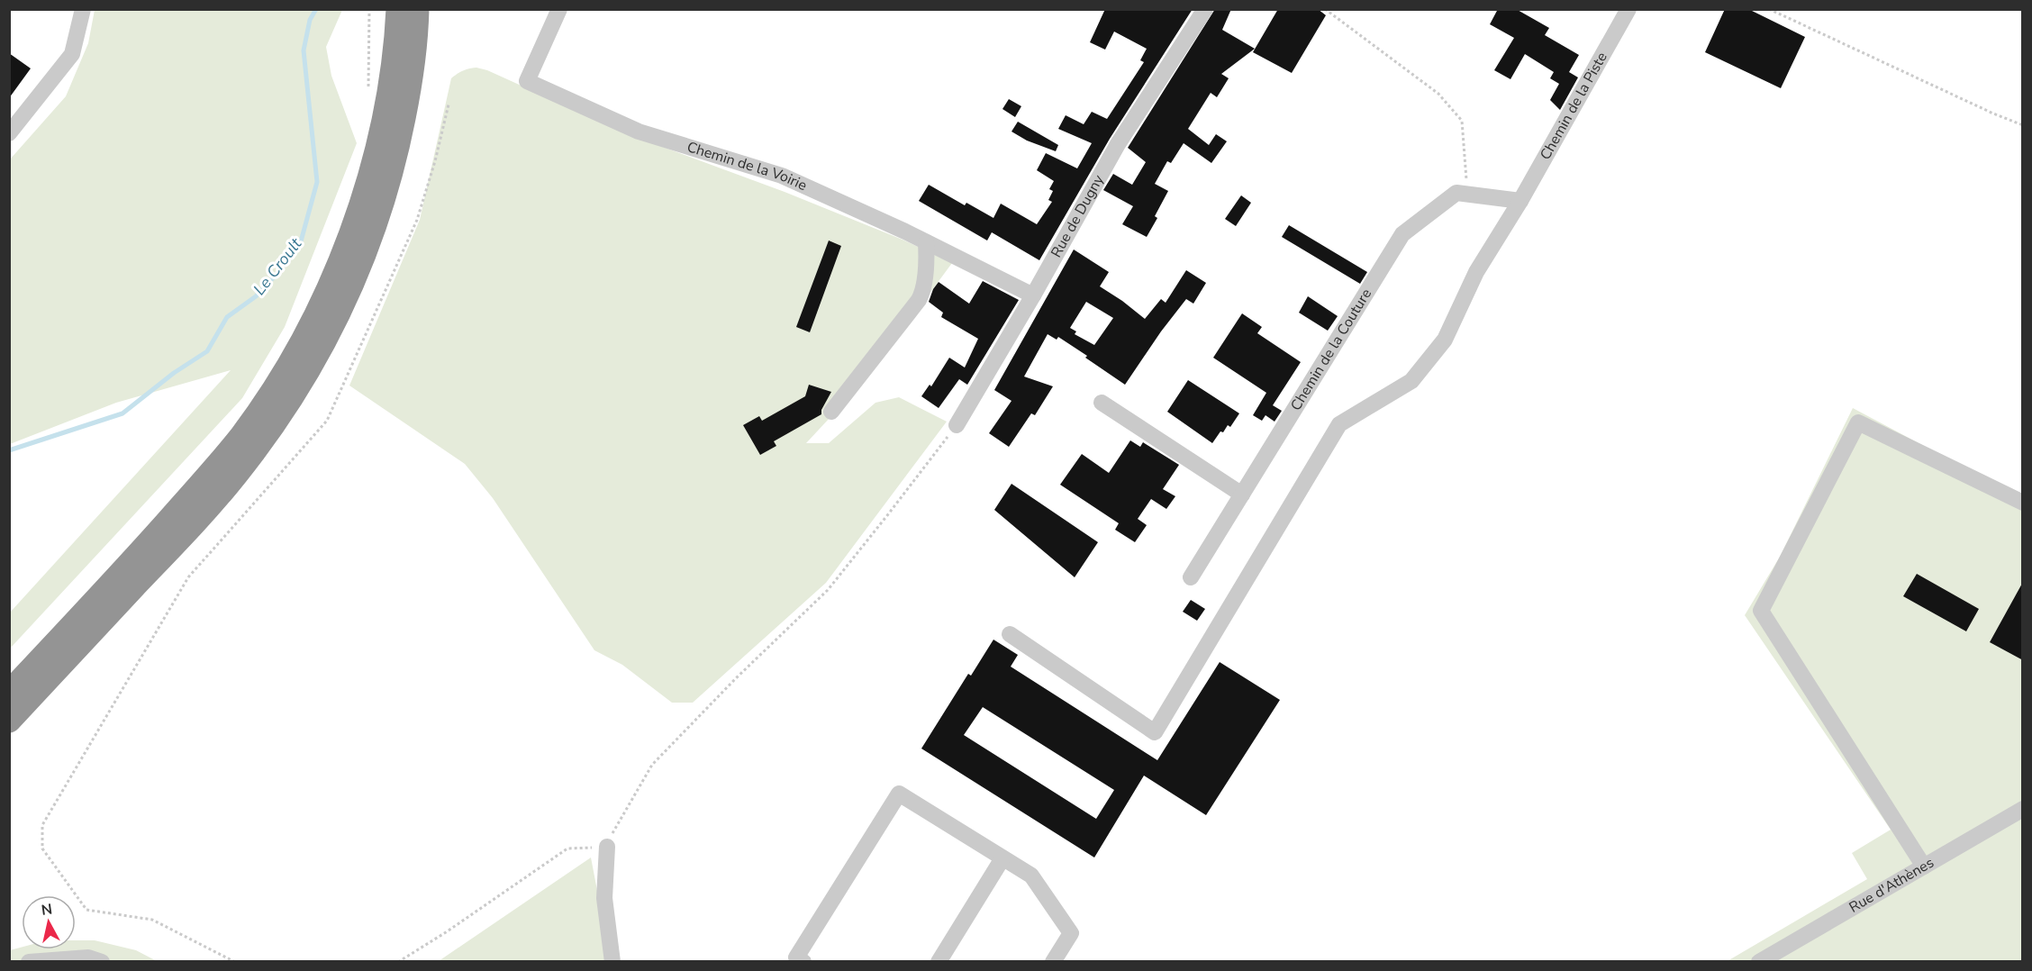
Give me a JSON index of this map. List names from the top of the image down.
{
  "streets": {
    "street": [
      "Chemin de la Piste",
      "Chemin de la Voirie",
      "Rue de Dugny",
      "Chemin de la Couture",
      "Rue d'Athènes"
    ]
  },
  "crossings": [
    ["Chemin de la Piste", "Chemin de la Couture"],
    ["Chemin de la Voirie", "Rue de Dugny"]
  ],
  "water": ["Le Croult"],
  "north": "top"
}
